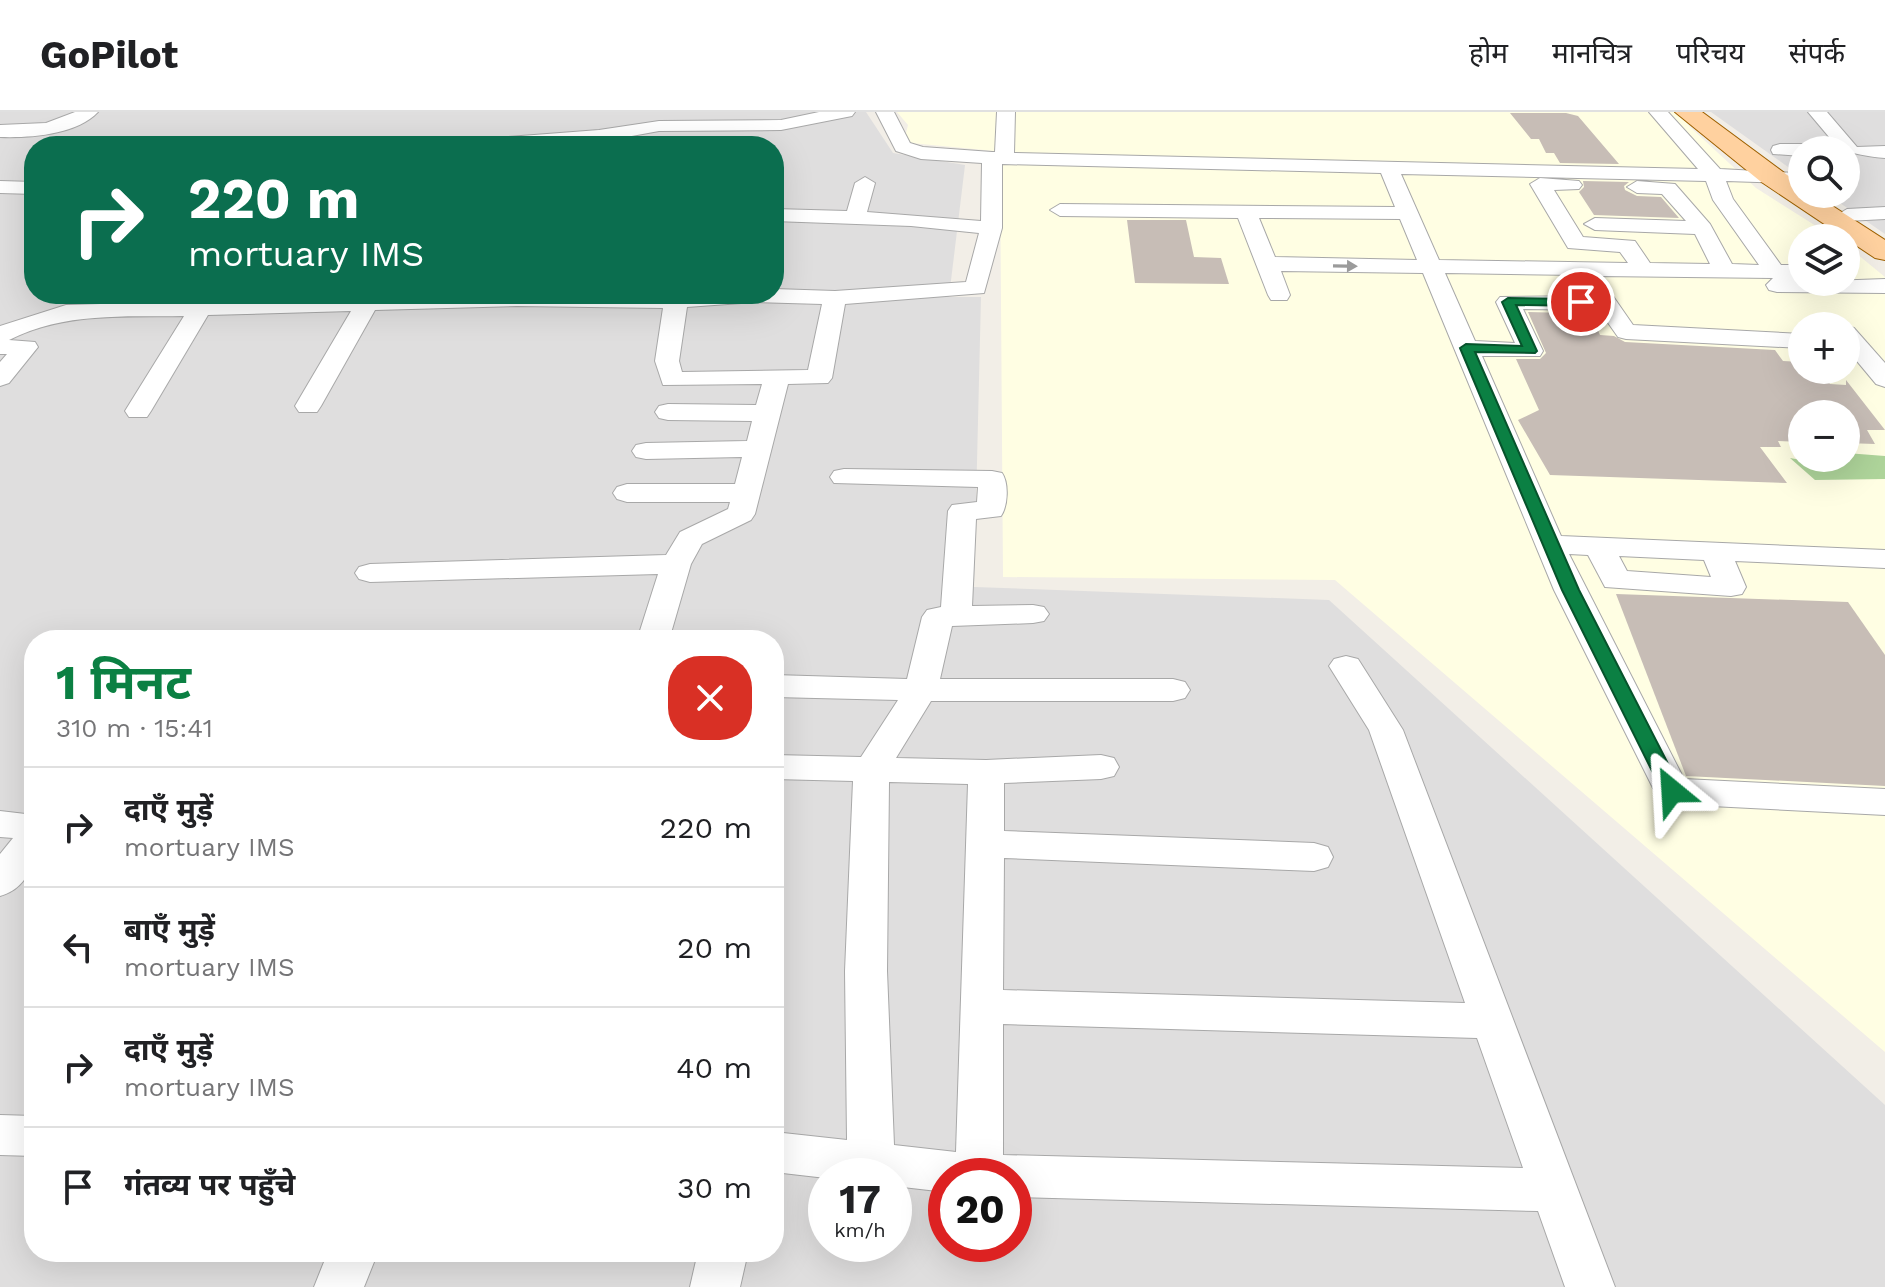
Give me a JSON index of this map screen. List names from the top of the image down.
{
  "page": {
    "header": "GoPilot",
    "nav": [
      "होम",
      "मानचित्र",
      "परिचय",
      "संपर्क"
    ],
    "map_buttons": ["+", "−"],
    "turn": ["220 m", "mortuary IMS"],
    "heading": ["1 मिनट", "310 m · 15:41"],
    "list": [
      {
        "name": "दाएँ मुड़ें",
        "note": "mortuary IMS",
        "value": "220 m"
      },
      {
        "name": "बाएँ मुड़ें",
        "note": "mortuary IMS",
        "value": "20 m"
      },
      {
        "name": "दाएँ मुड़ें",
        "note": "mortuary IMS",
        "value": "40 m"
      },
      {
        "name": "गंतव्य पर पहुँचे",
        "value": "30 m"
      }
    ],
    "speed": "17 km/h",
    "limit": "20"
  }
}
